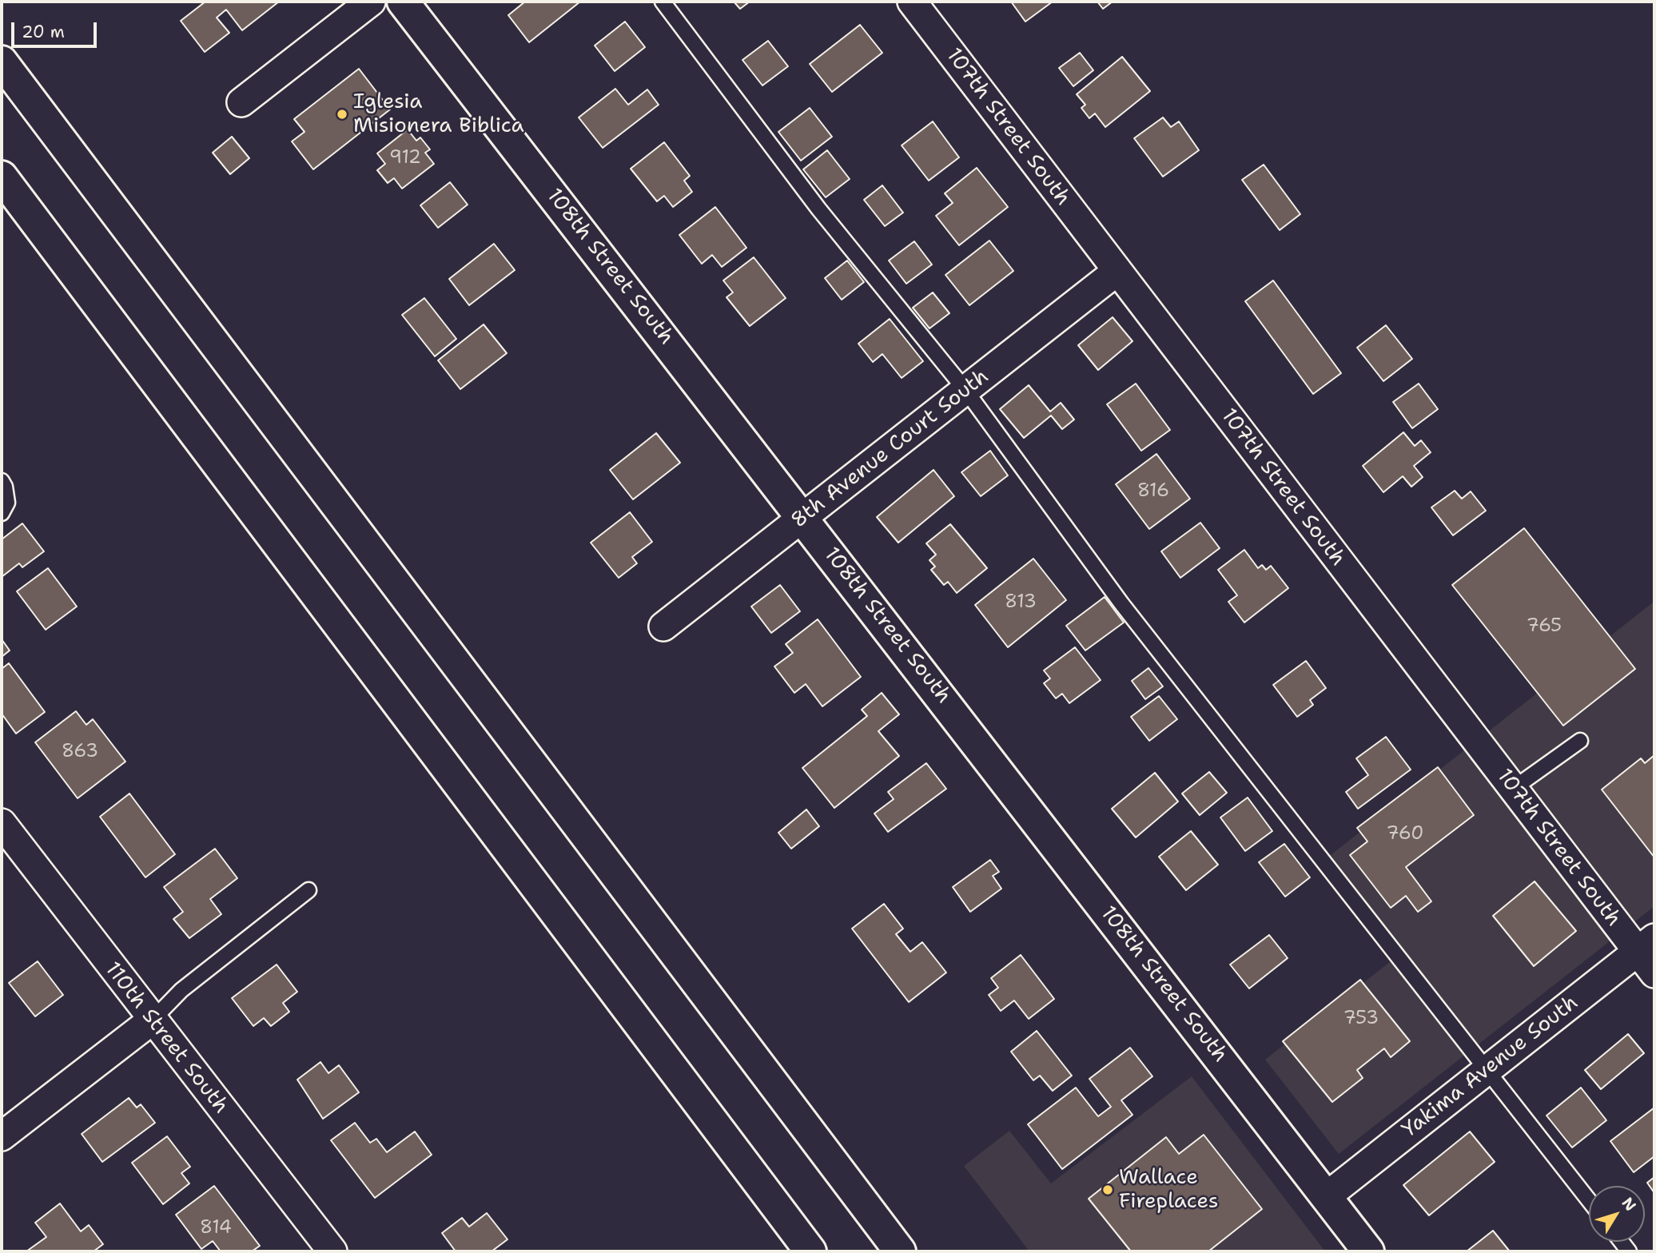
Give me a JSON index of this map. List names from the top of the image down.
{
  "streets": {
    "main road": ["108th Street South"],
    "street": [
      "107th Street South",
      "8th Avenue Court South",
      "110th Street South",
      "Yakima Avenue South"
    ]
  },
  "crossings": [
    ["107th Street South", "8th Avenue Court South"],
    ["107th Street South", "Yakima Avenue South"],
    ["108th Street South", "8th Avenue Court South"],
    ["108th Street South", "Yakima Avenue South"]
  ],
  "places": ["Iglesia Misionera Biblica", "Wallace Fireplaces"],
  "house_numbers": [
    "912",
    "816",
    "813",
    "765",
    "863",
    "760",
    "753",
    "814"
  ],
  "scale_bar": "20 m",
  "north": "top right"
}
